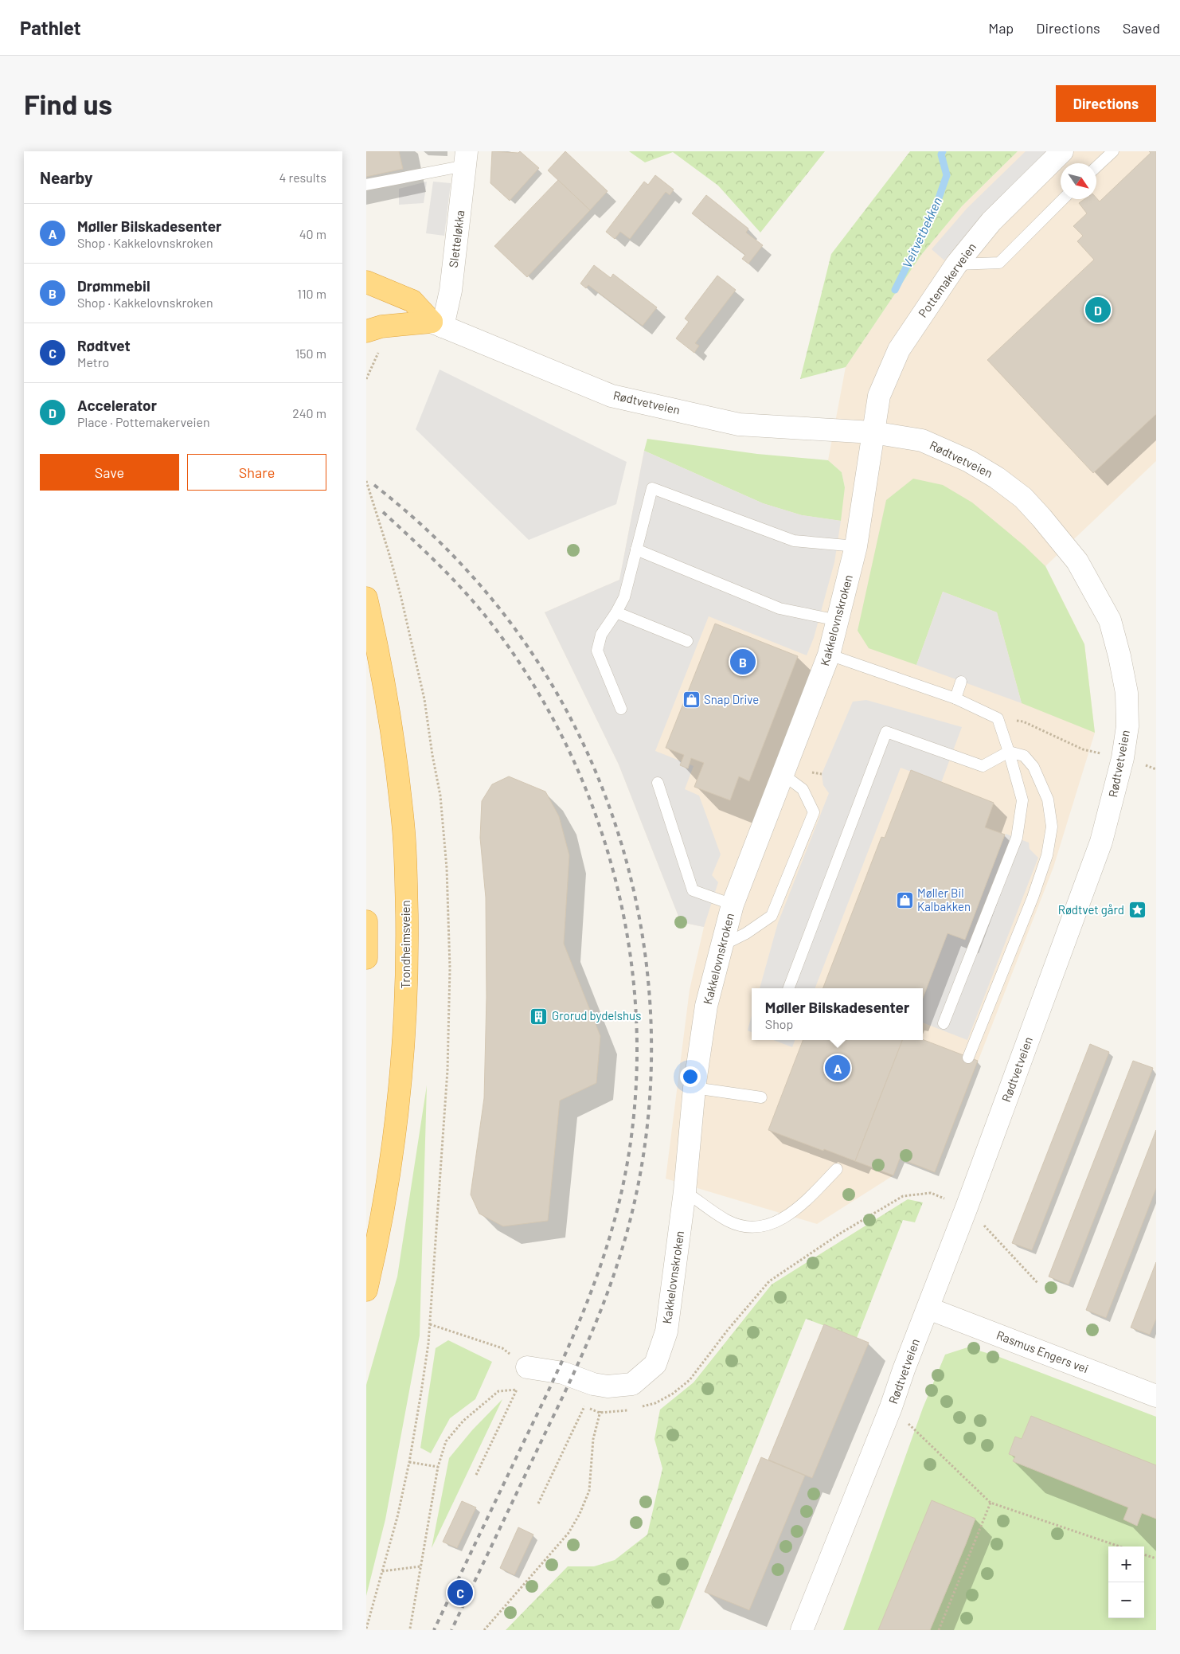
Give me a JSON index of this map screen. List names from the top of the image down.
{
  "streets": {
    "highway": ["Trondheimsveien"],
    "street": [
      "Sletteløkka",
      "Pottemakerveien",
      "Rødtvetveien",
      "Kakkelovnskroken",
      "Rasmus Engers vei"
    ]
  },
  "crossings": [
    ["Sletteløkka", "Rødtvetveien"],
    ["Pottemakerveien", "Rødtvetveien"],
    ["Pottemakerveien", "Kakkelovnskroken"],
    ["Rødtvetveien", "Kakkelovnskroken"],
    ["Rødtvetveien", "Rasmus Engers vei"]
  ],
  "water": ["Veitvetbekken"],
  "places": {
    "shop": ["Snap Drive", "Møller Bil Kalbakken"],
    "place": ["Rødtvet gård"],
    "building": ["Grorud bydelshus"]
  },
  "north": "bottom right",
  "page": {
    "header": "Pathlet",
    "nav": ["Map", "Directions", "Saved"],
    "buttons": [
      "Directions",
      ["Save", "Share"]
    ],
    "title": "Find us",
    "heading": ["Nearby", "4 results"],
    "list": [
      {
        "mark": "A",
        "name": "Møller Bilskadesenter",
        "note": "Shop · Kakkelovnskroken",
        "value": "40 m"
      },
      {
        "mark": "B",
        "name": "Drømmebil",
        "note": "Shop · Kakkelovnskroken",
        "value": "110 m"
      },
      {
        "mark": "C",
        "name": "Rødtvet",
        "note": "Metro",
        "value": "150 m"
      },
      {
        "mark": "D",
        "name": "Accelerator",
        "note": "Place · Pottemakerveien",
        "value": "240 m"
      }
    ],
    "pins": [
      "D",
      "B",
      "A",
      "C"
    ],
    "popup": ["Møller Bilskadesenter", "Shop"],
    "map_buttons": ["+", "−"]
  }
}
